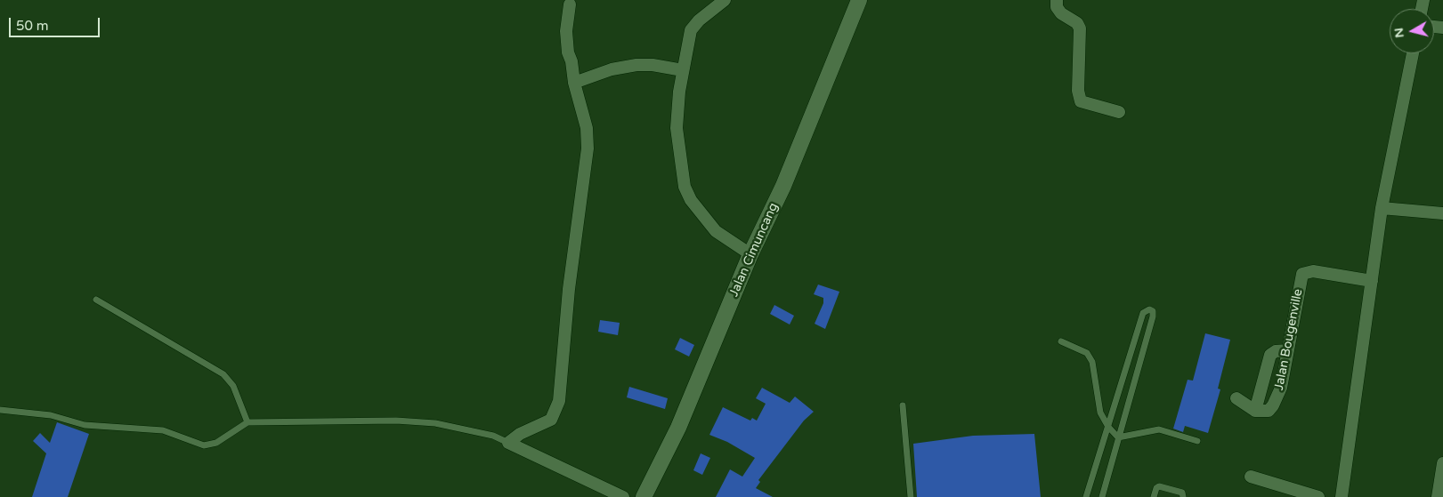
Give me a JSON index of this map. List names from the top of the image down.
{
  "streets": {
    "street": ["Jalan Cimuncang", "Jalan Bougenville"]
  },
  "scale_bar": "50 m",
  "north": "left"
}
